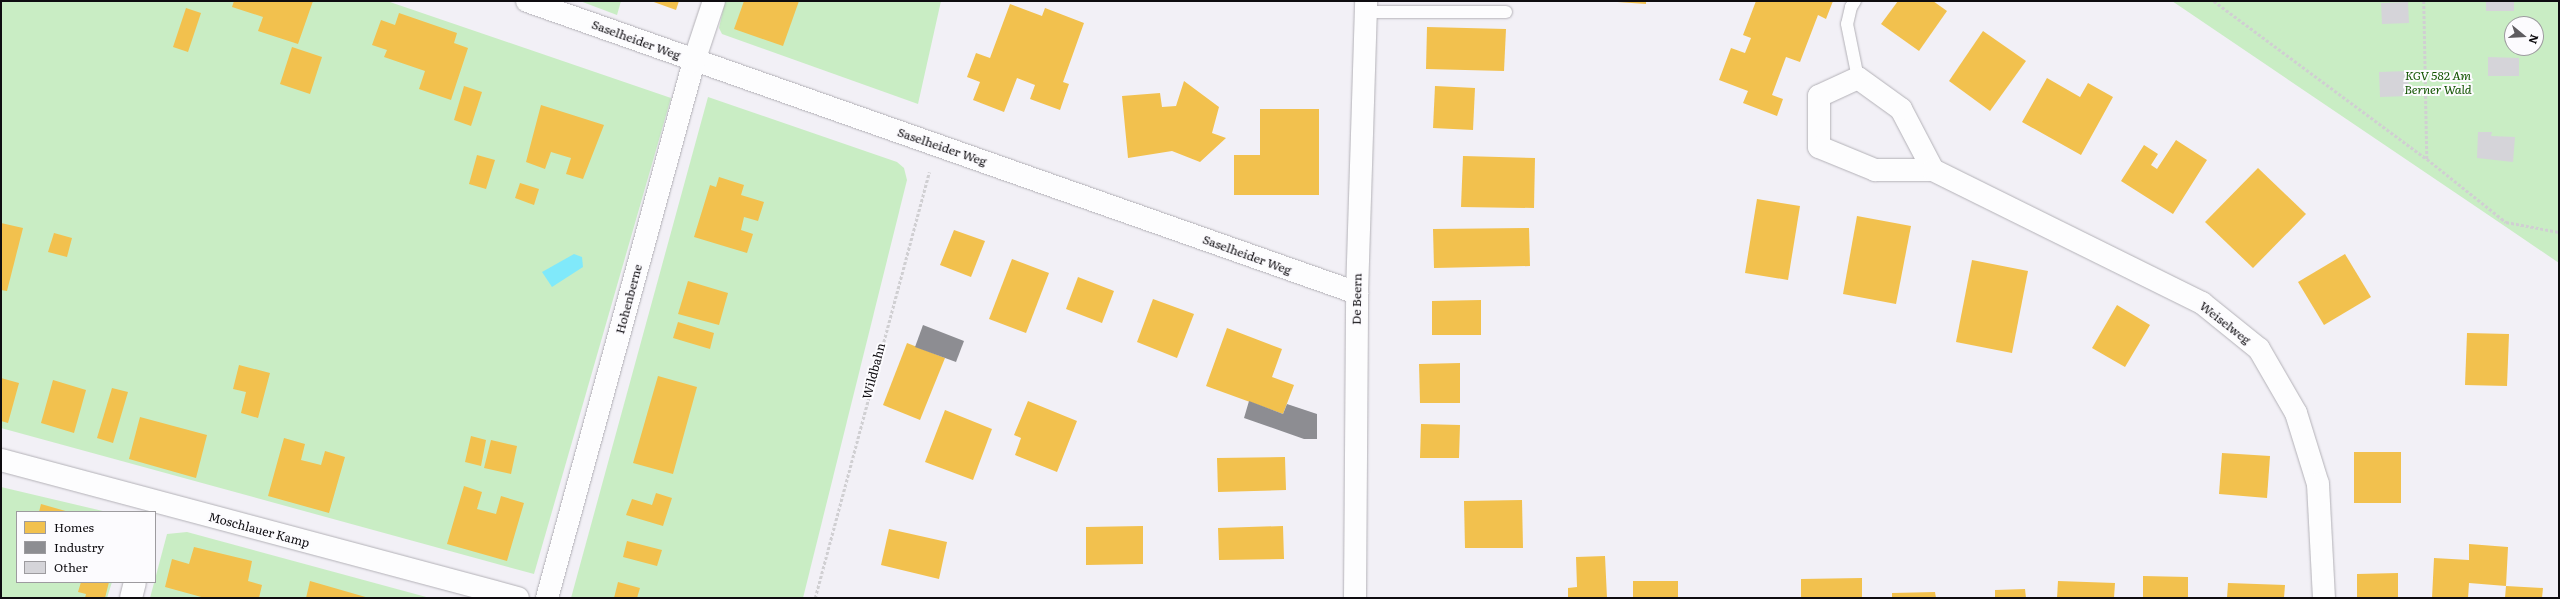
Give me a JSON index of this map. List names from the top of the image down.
{
  "streets": {
    "street": [
      "Saselheider Weg",
      "Hohenberne",
      "De Beern",
      "Weiselweg",
      "Moschlauer Kamp"
    ],
    "path": ["Wildbahn"]
  },
  "crossings": [
    ["Saselheider Weg", "Hohenberne"],
    ["Saselheider Weg", "De Beern"],
    ["Saselheider Weg", "Wildbahn"]
  ],
  "parks": ["KGV 582 Am Berner Wald"],
  "legend": ["Homes", "Industry", "Other"],
  "north": "right"
}
